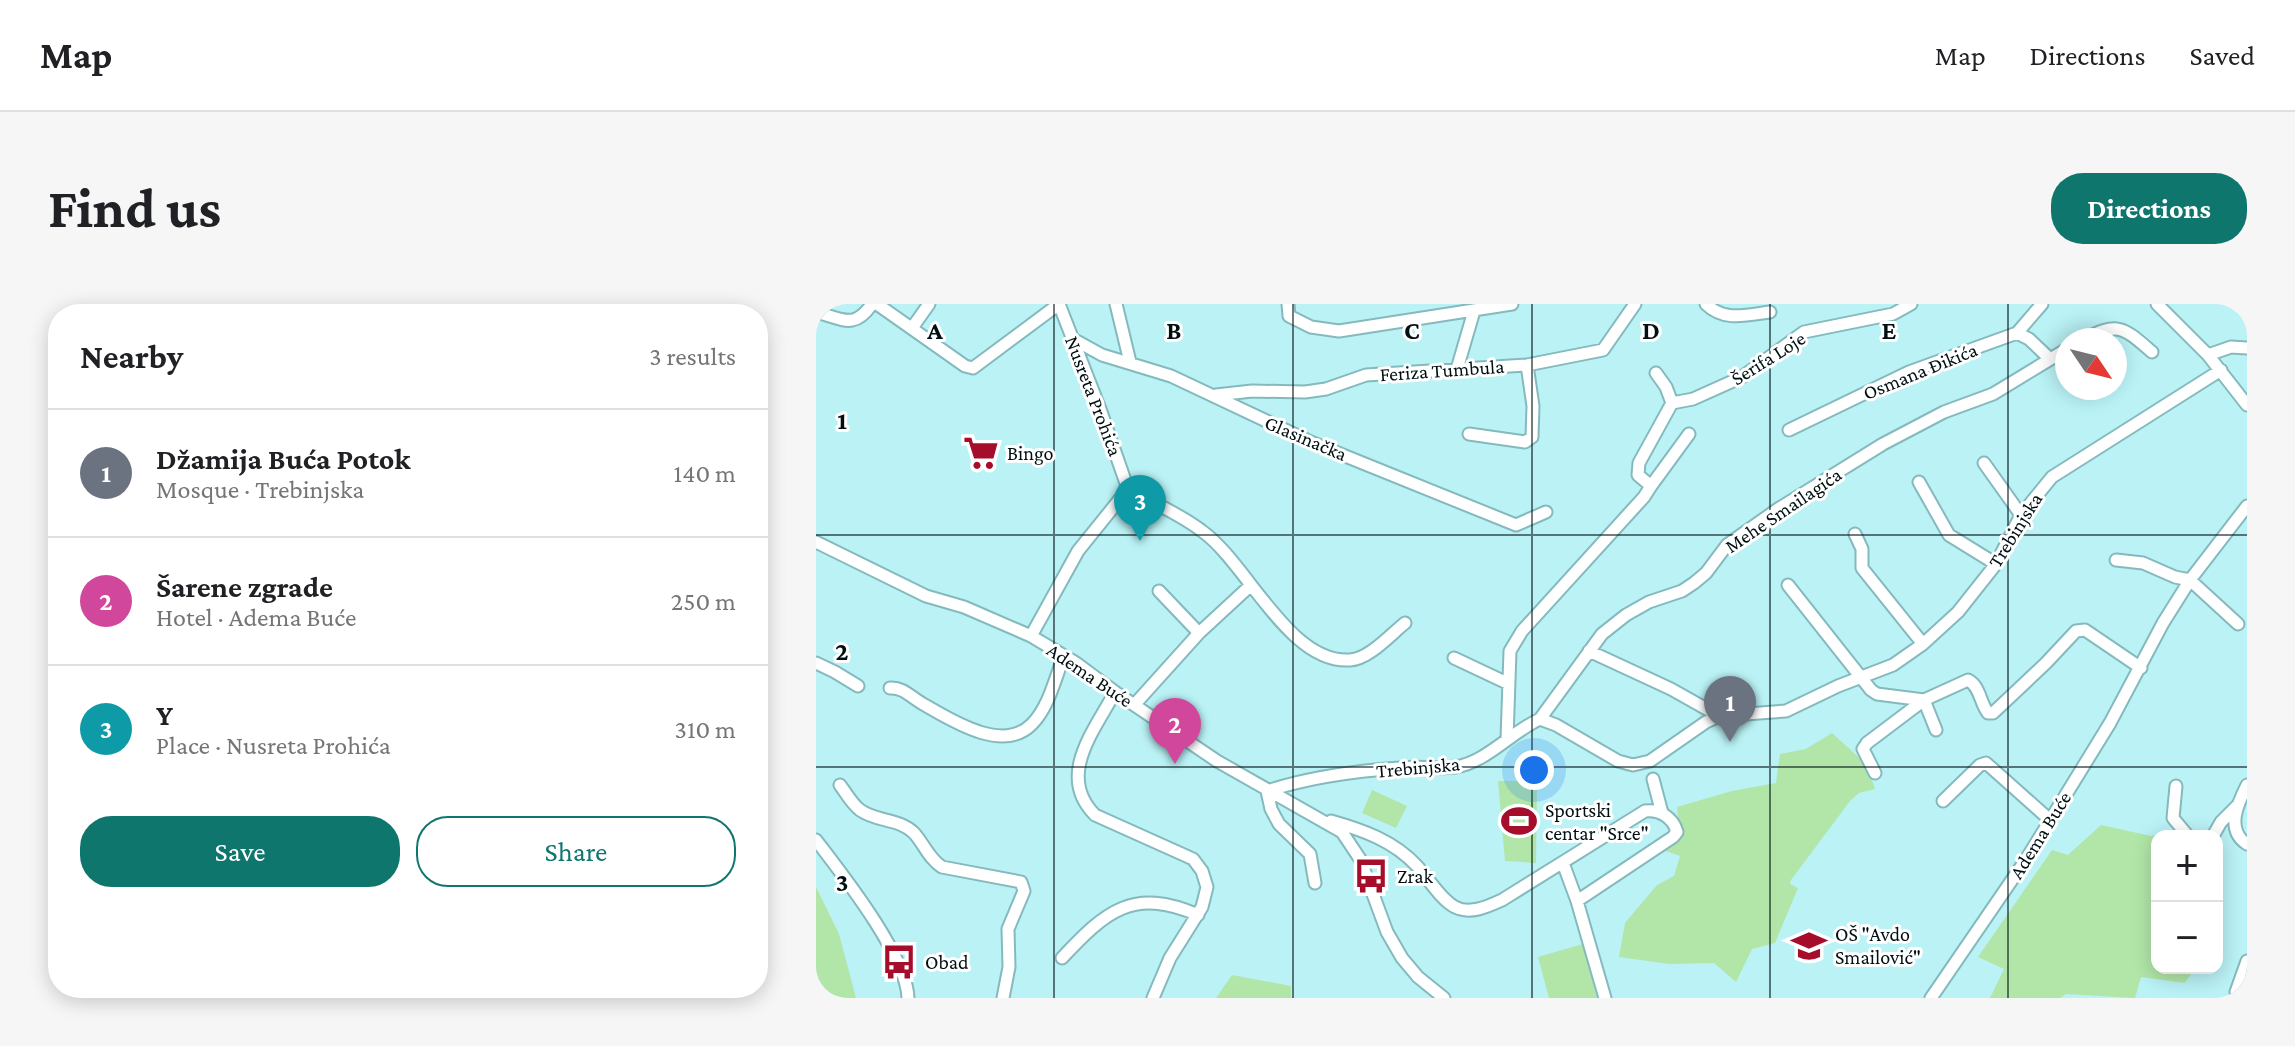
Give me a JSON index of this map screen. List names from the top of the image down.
{
  "streets": {
    "street": [
      "Šerifa Loje",
      "Feriza Tumbula",
      "Osmana Đikića",
      "Nusreta Prohića",
      "Glasinačka",
      "Mehe Smailagića",
      "Trebinjska",
      "Adema Buće"
    ]
  },
  "crossings": [
    ["Feriza Tumbula", "Glasinačka"],
    ["Nusreta Prohića", "Glasinačka"],
    ["Mehe Smailagića", "Trebinjska"],
    ["Trebinjska", "Adema Buće"]
  ],
  "places": {
    "supermarket": ["Bingo"],
    "sports": ["Sportski centar \"Srce\""],
    "bus stop": ["Zrak", "Obad"],
    "school or university": ["OŠ \"Avdo Smailović\""]
  },
  "north": "bottom right",
  "page": {
    "header": "Map",
    "nav": ["Map", "Directions", "Saved"],
    "buttons": [
      "Directions",
      ["Save", "Share"]
    ],
    "title": "Find us",
    "heading": ["Nearby", "3 results"],
    "list": [
      {
        "mark": "1",
        "name": "Džamija Buća Potok",
        "note": "Mosque · Trebinjska",
        "value": "140 m"
      },
      {
        "mark": "2",
        "name": "Šarene zgrade",
        "note": "Hotel · Adema Buće",
        "value": "250 m"
      },
      {
        "mark": "3",
        "name": "Y",
        "note": "Place · Nusreta Prohića",
        "value": "310 m"
      }
    ],
    "pins": ["3", "1", "2"],
    "map_buttons": ["+", "−"]
  },
  "grid": {
    "columns": [
      "A",
      "B",
      "C",
      "D",
      "E"
    ],
    "rows": ["1", "2", "3"]
  }
}
